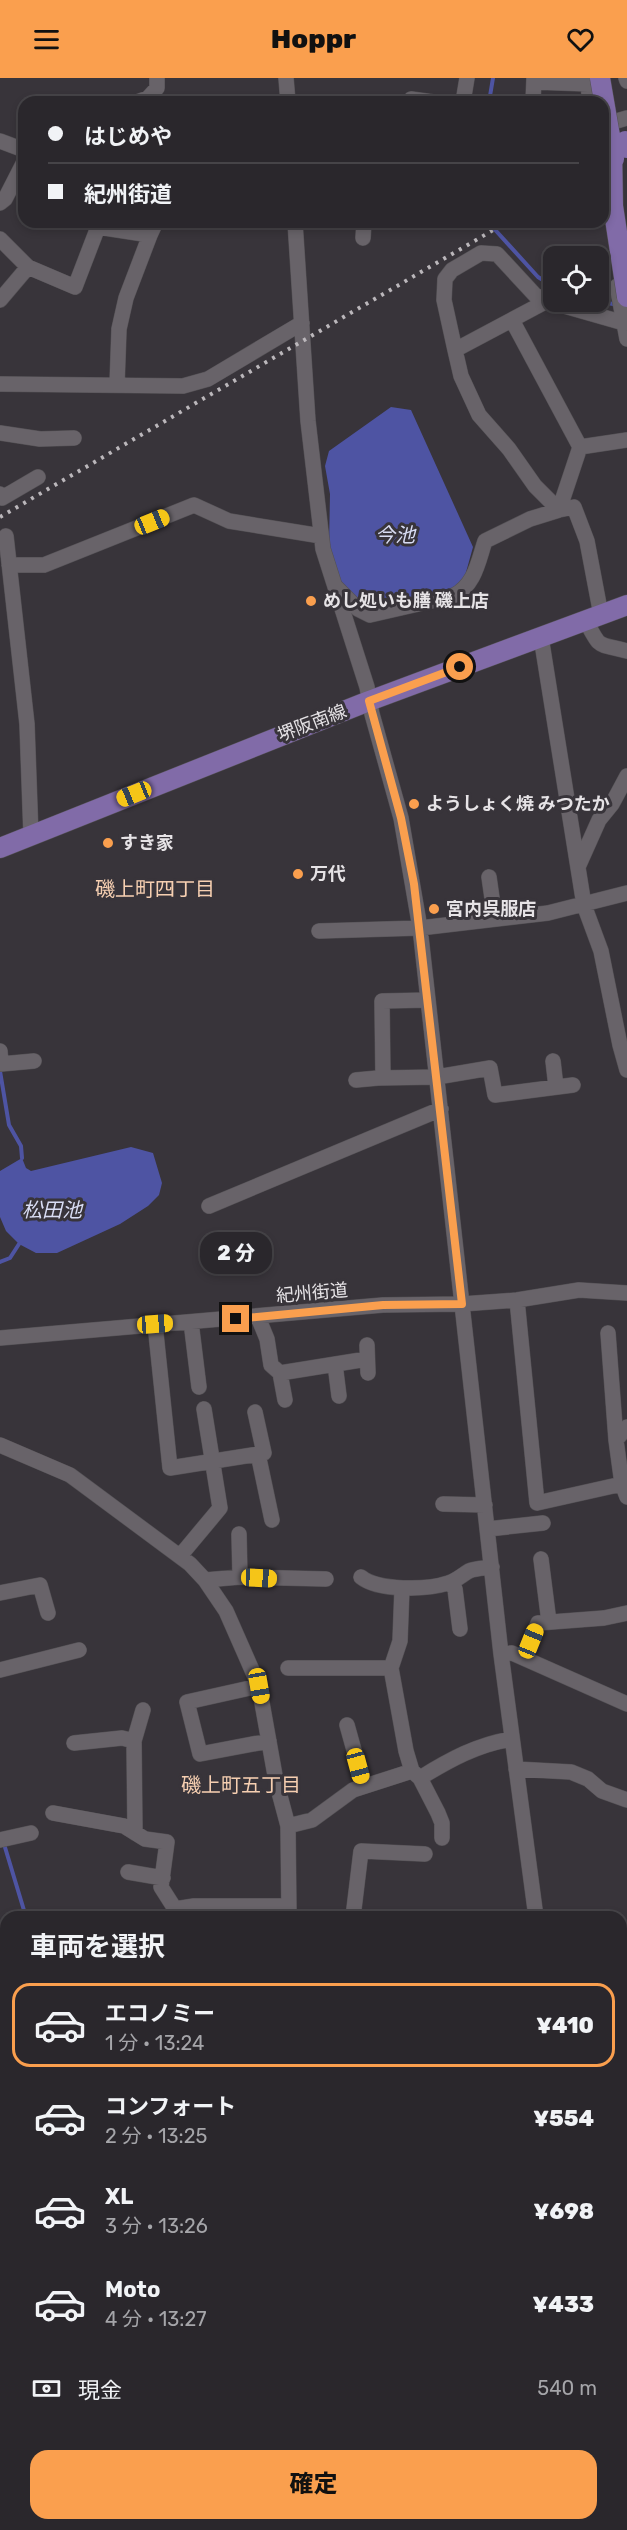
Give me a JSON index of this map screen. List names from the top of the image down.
{
  "streets": {
    "main road": ["堺阪南線"],
    "street": ["紀州街道"]
  },
  "districts": ["磯上町四丁目", "磯上町五丁目"],
  "water": ["今池", "松田池"],
  "places": [
    "めし処いも膳 磯上店",
    "ようしょく焼 みつたか",
    "すき家",
    "万代",
    "宮内呉服店"
  ],
  "page": {
    "header": "Hoppr",
    "banner": ["はじめや", "紀州街道"],
    "bubble": "2 分",
    "heading": "車両を選択",
    "list": [
      {
        "name": "エコノミー",
        "note": "1 分 · 13:24",
        "value": "¥410"
      },
      {
        "name": "コンフォート",
        "note": "2 分 · 13:25",
        "value": "¥554"
      },
      {
        "name": "XL",
        "note": "3 分 · 13:26",
        "value": "¥698"
      },
      {
        "name": "Moto",
        "note": "4 分 · 13:27",
        "value": "¥433"
      }
    ],
    "pay": ["現金", "540 m"],
    "buttons": "確定"
  }
}
